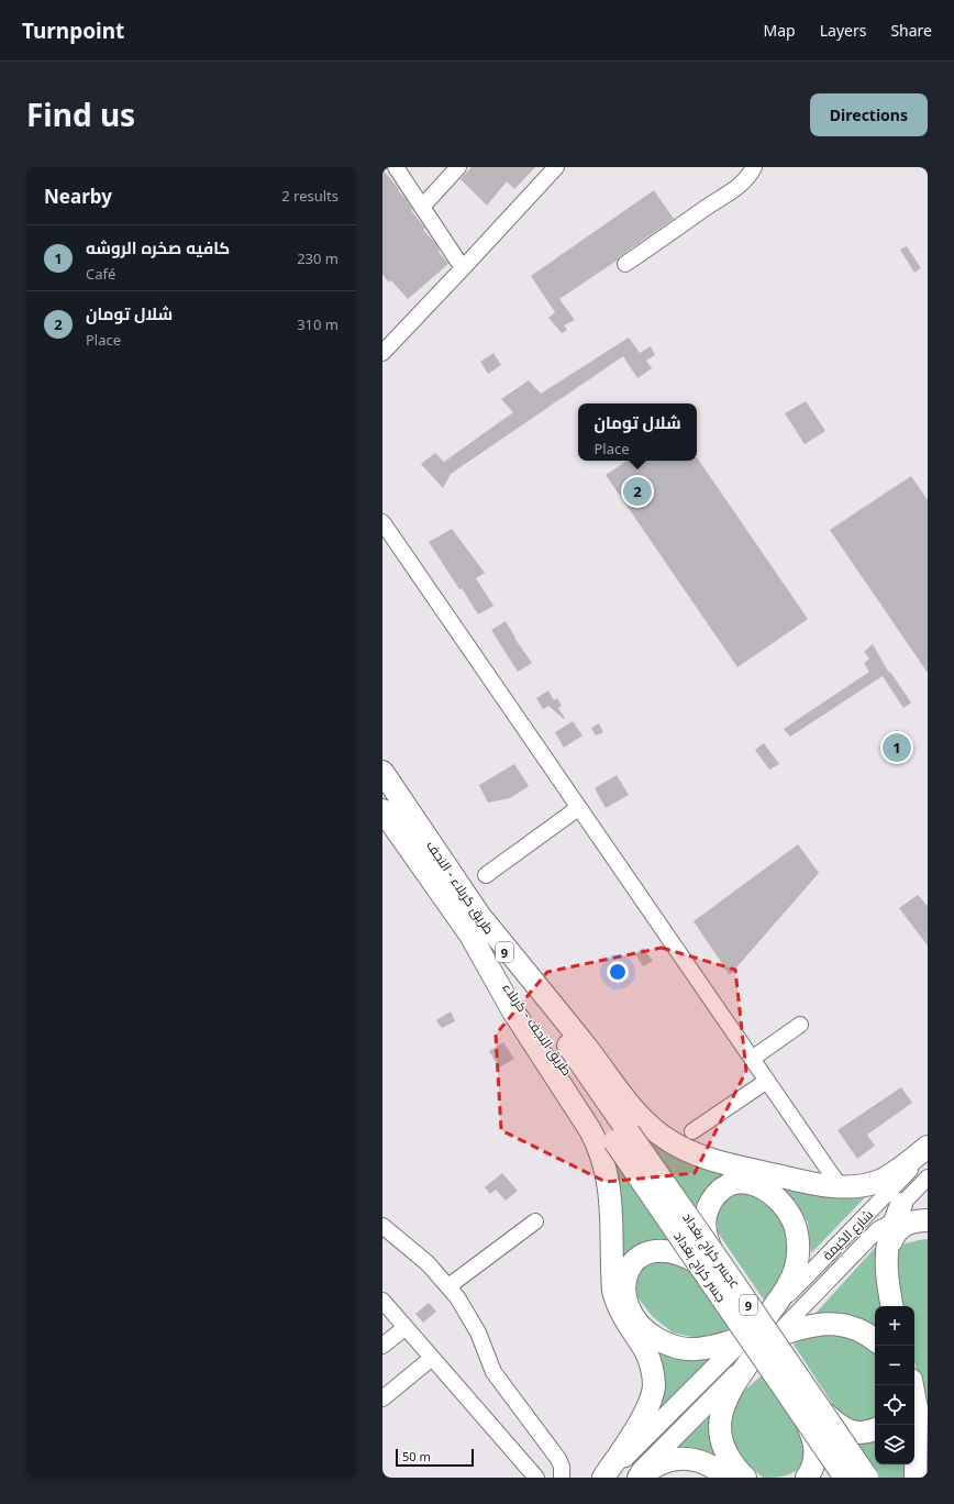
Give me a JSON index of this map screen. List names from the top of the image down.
{
  "streets": {
    "highway": ["طريق کربلاء - النجف", "9", "جسر كراج بغدادc"],
    "street": ["شارع الخيمة"]
  },
  "crossings": [
    ["طريق کربلاء - النجف", "9"],
    ["طريق کربلاء - النجف", "جسر كراج بغدادc"],
    ["9", "جسر كراج بغدادc"]
  ],
  "scale_bar": "50 m",
  "page": {
    "header": "Turnpoint",
    "nav": ["Map", "Layers", "Share"],
    "title": "Find us",
    "buttons": "Directions",
    "heading": ["Nearby", "2 results"],
    "list": [
      {
        "mark": "1",
        "name": "كافيه صخره الروشه",
        "note": "Café",
        "value": "230 m"
      },
      {
        "mark": "2",
        "name": "شلال تومان",
        "note": "Place",
        "value": "310 m"
      }
    ],
    "popup": ["شلال تومان", "Place"],
    "pins": ["2", "1"],
    "map_buttons": ["+", "−"],
    "scale": "50 m"
  }
}
